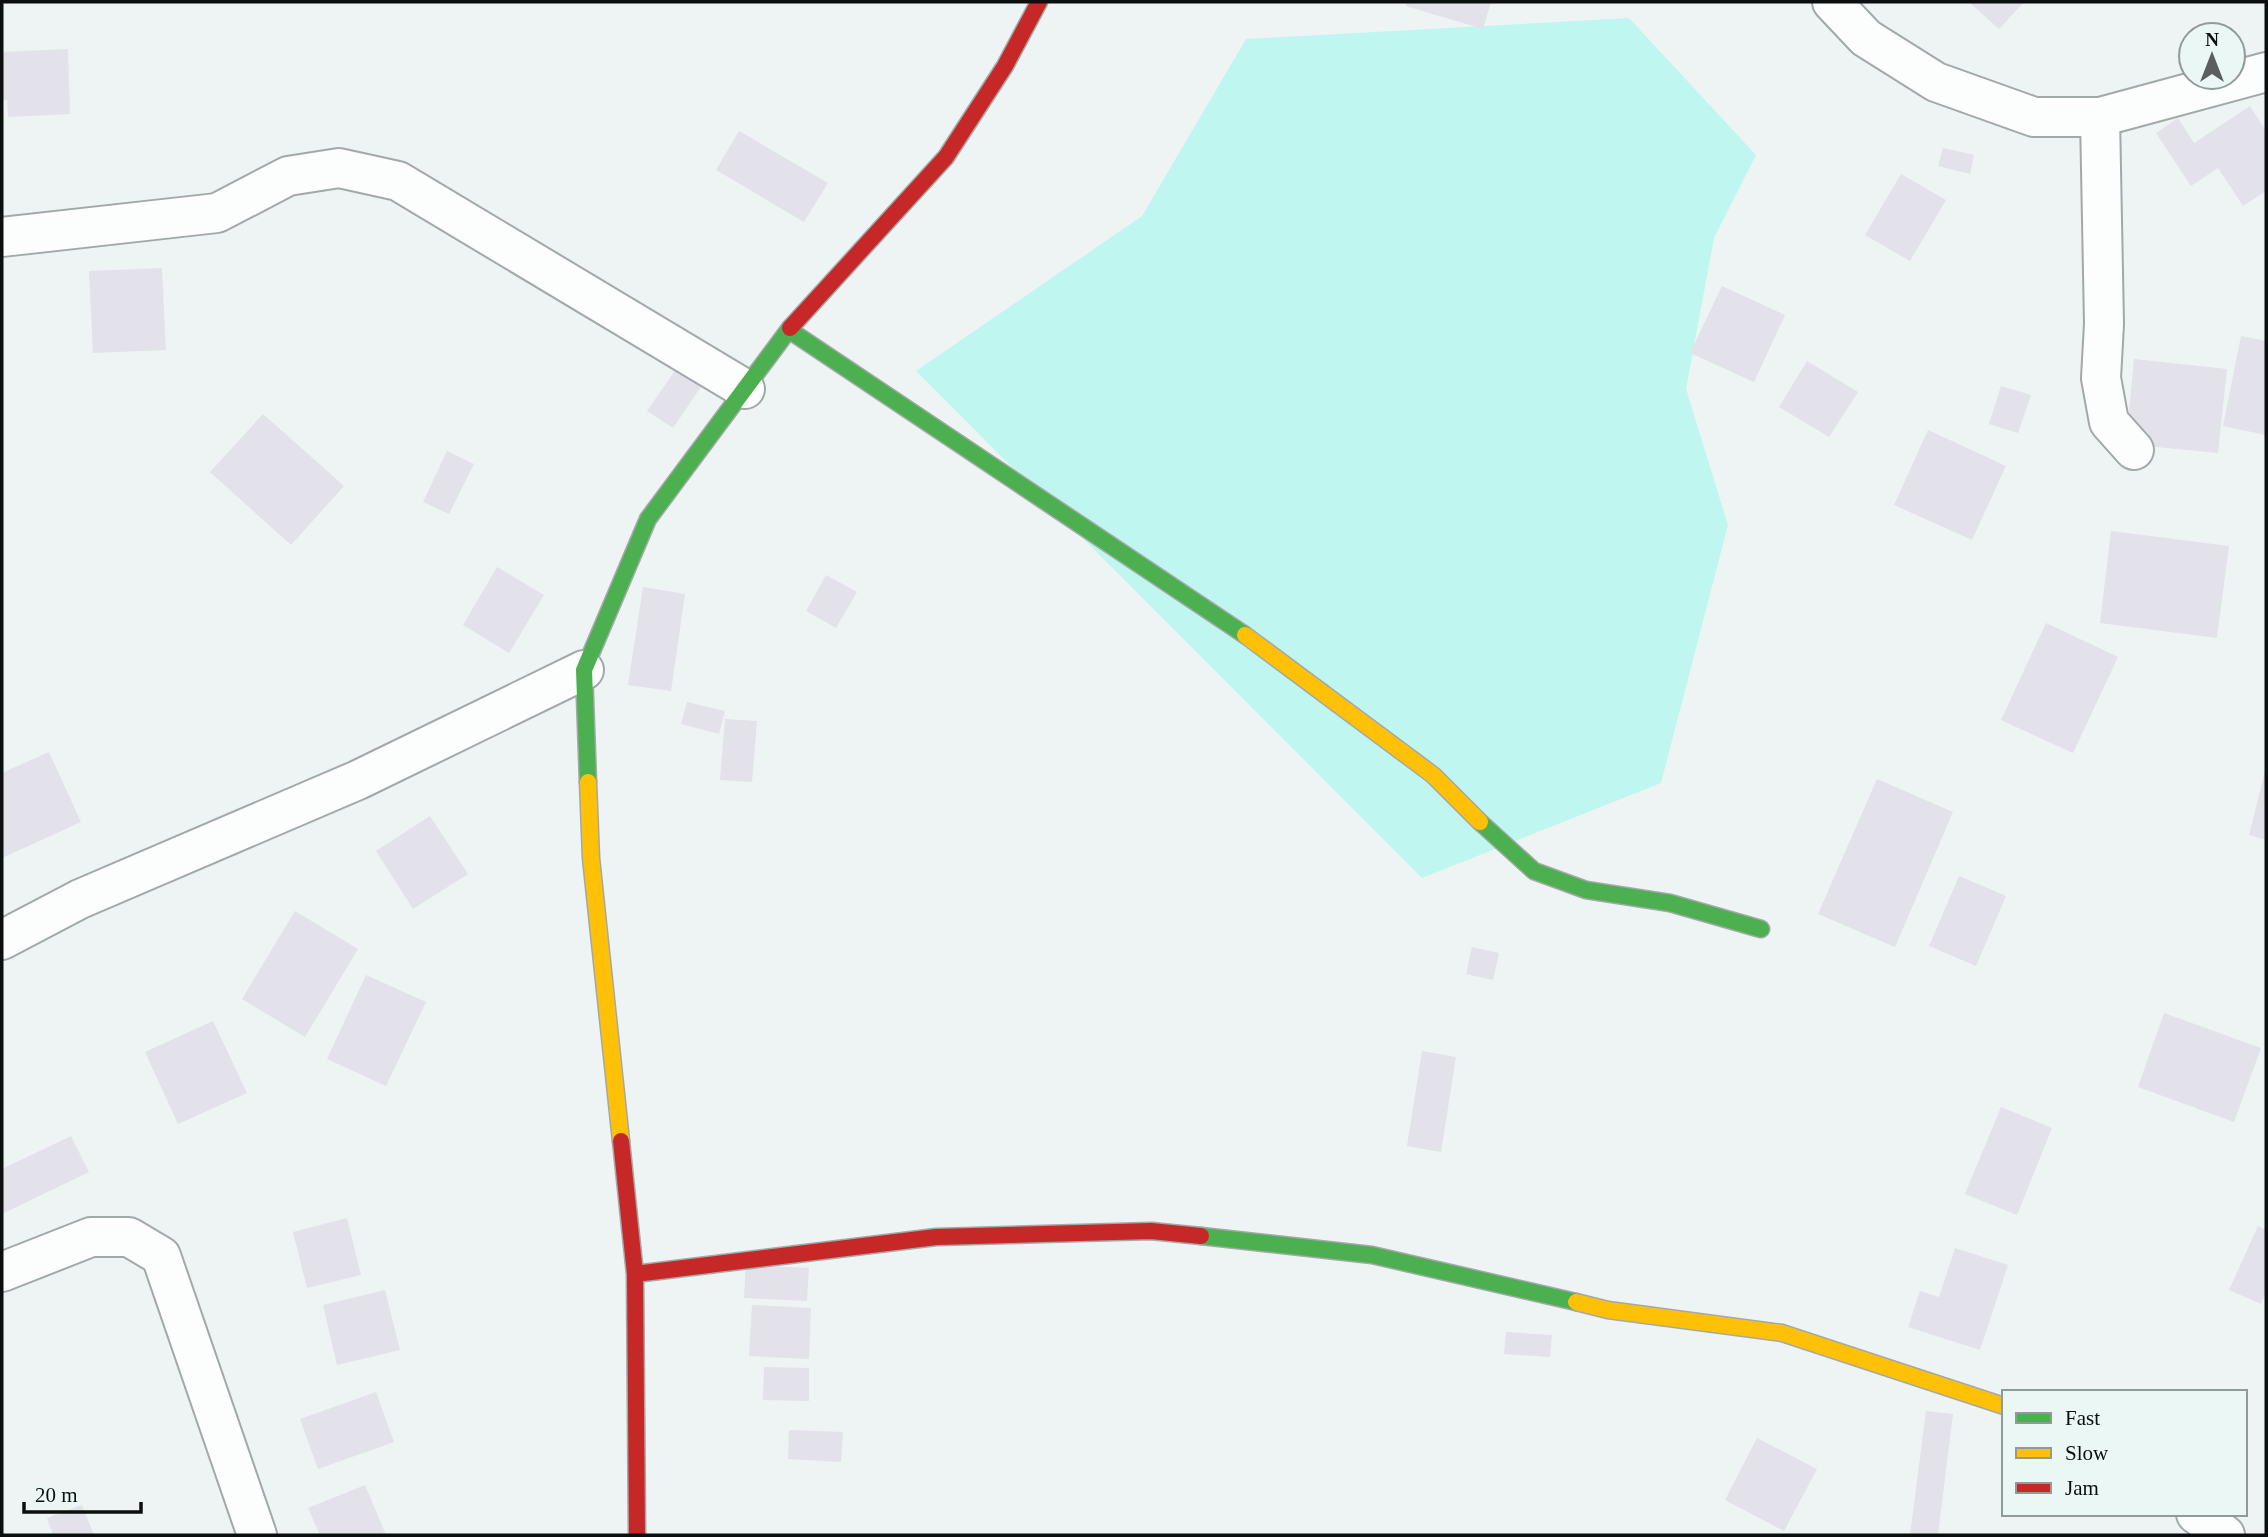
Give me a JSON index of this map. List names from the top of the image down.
{
  "legend": ["Fast", "Slow", "Jam"],
  "scale_bar": "20 m",
  "north": "top"
}
